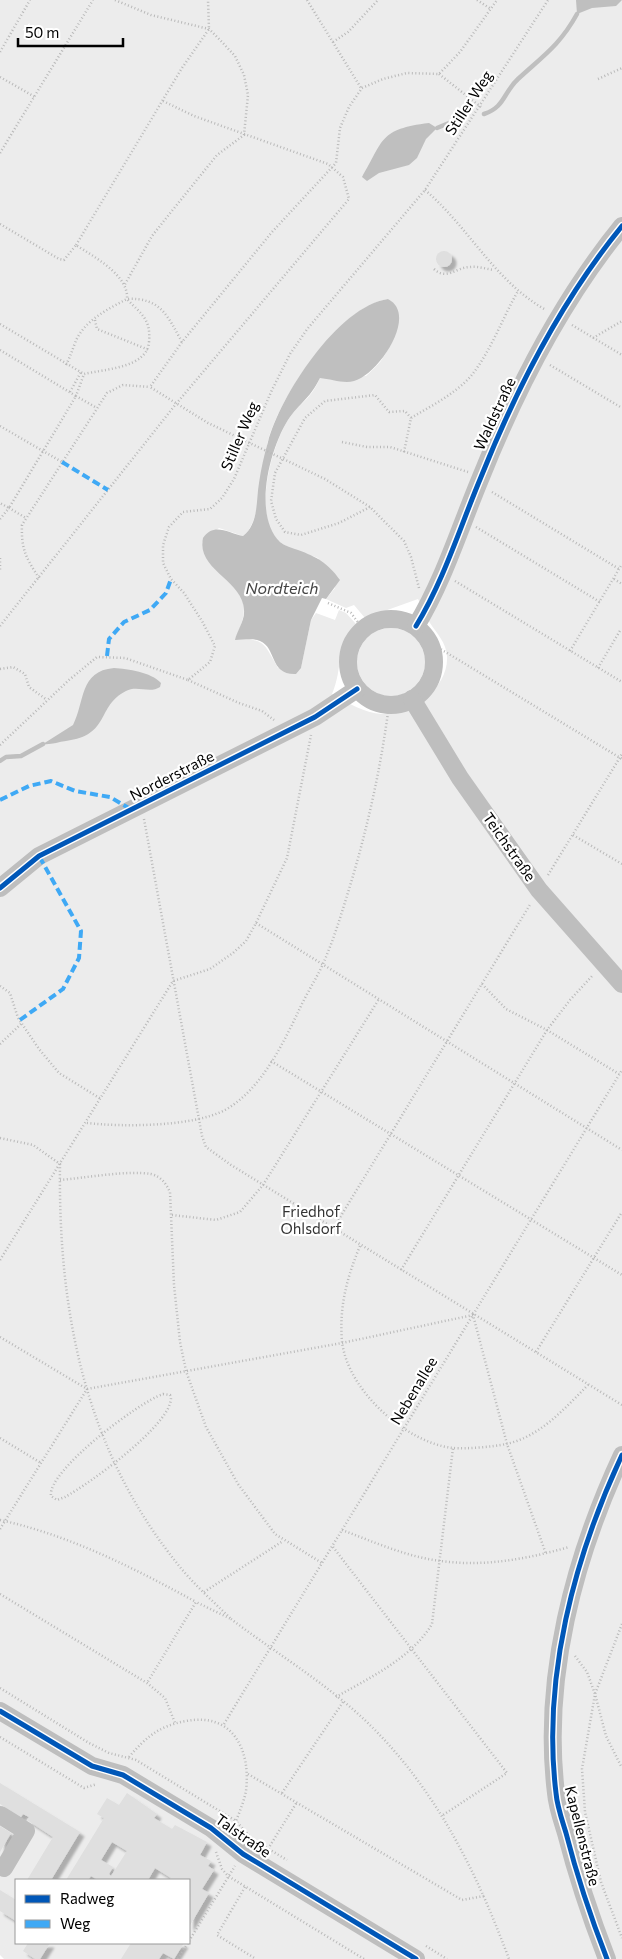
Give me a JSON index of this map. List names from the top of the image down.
{
  "streets": {
    "street": [
      "Waldstraße",
      "Norderstraße",
      "Teichstraße",
      "Talstraße",
      "Kapellenstraße"
    ],
    "path": ["Stiller Weg", "Nebenallee"]
  },
  "crossings": [
    ["Waldstraße", "Norderstraße"],
    ["Waldstraße", "Teichstraße"],
    ["Norderstraße", "Teichstraße"]
  ],
  "water": ["Nordteich"],
  "parks": ["Friedhof Ohlsdorf"],
  "legend": ["Radweg", "Weg"],
  "scale_bar": "50 m"
}
